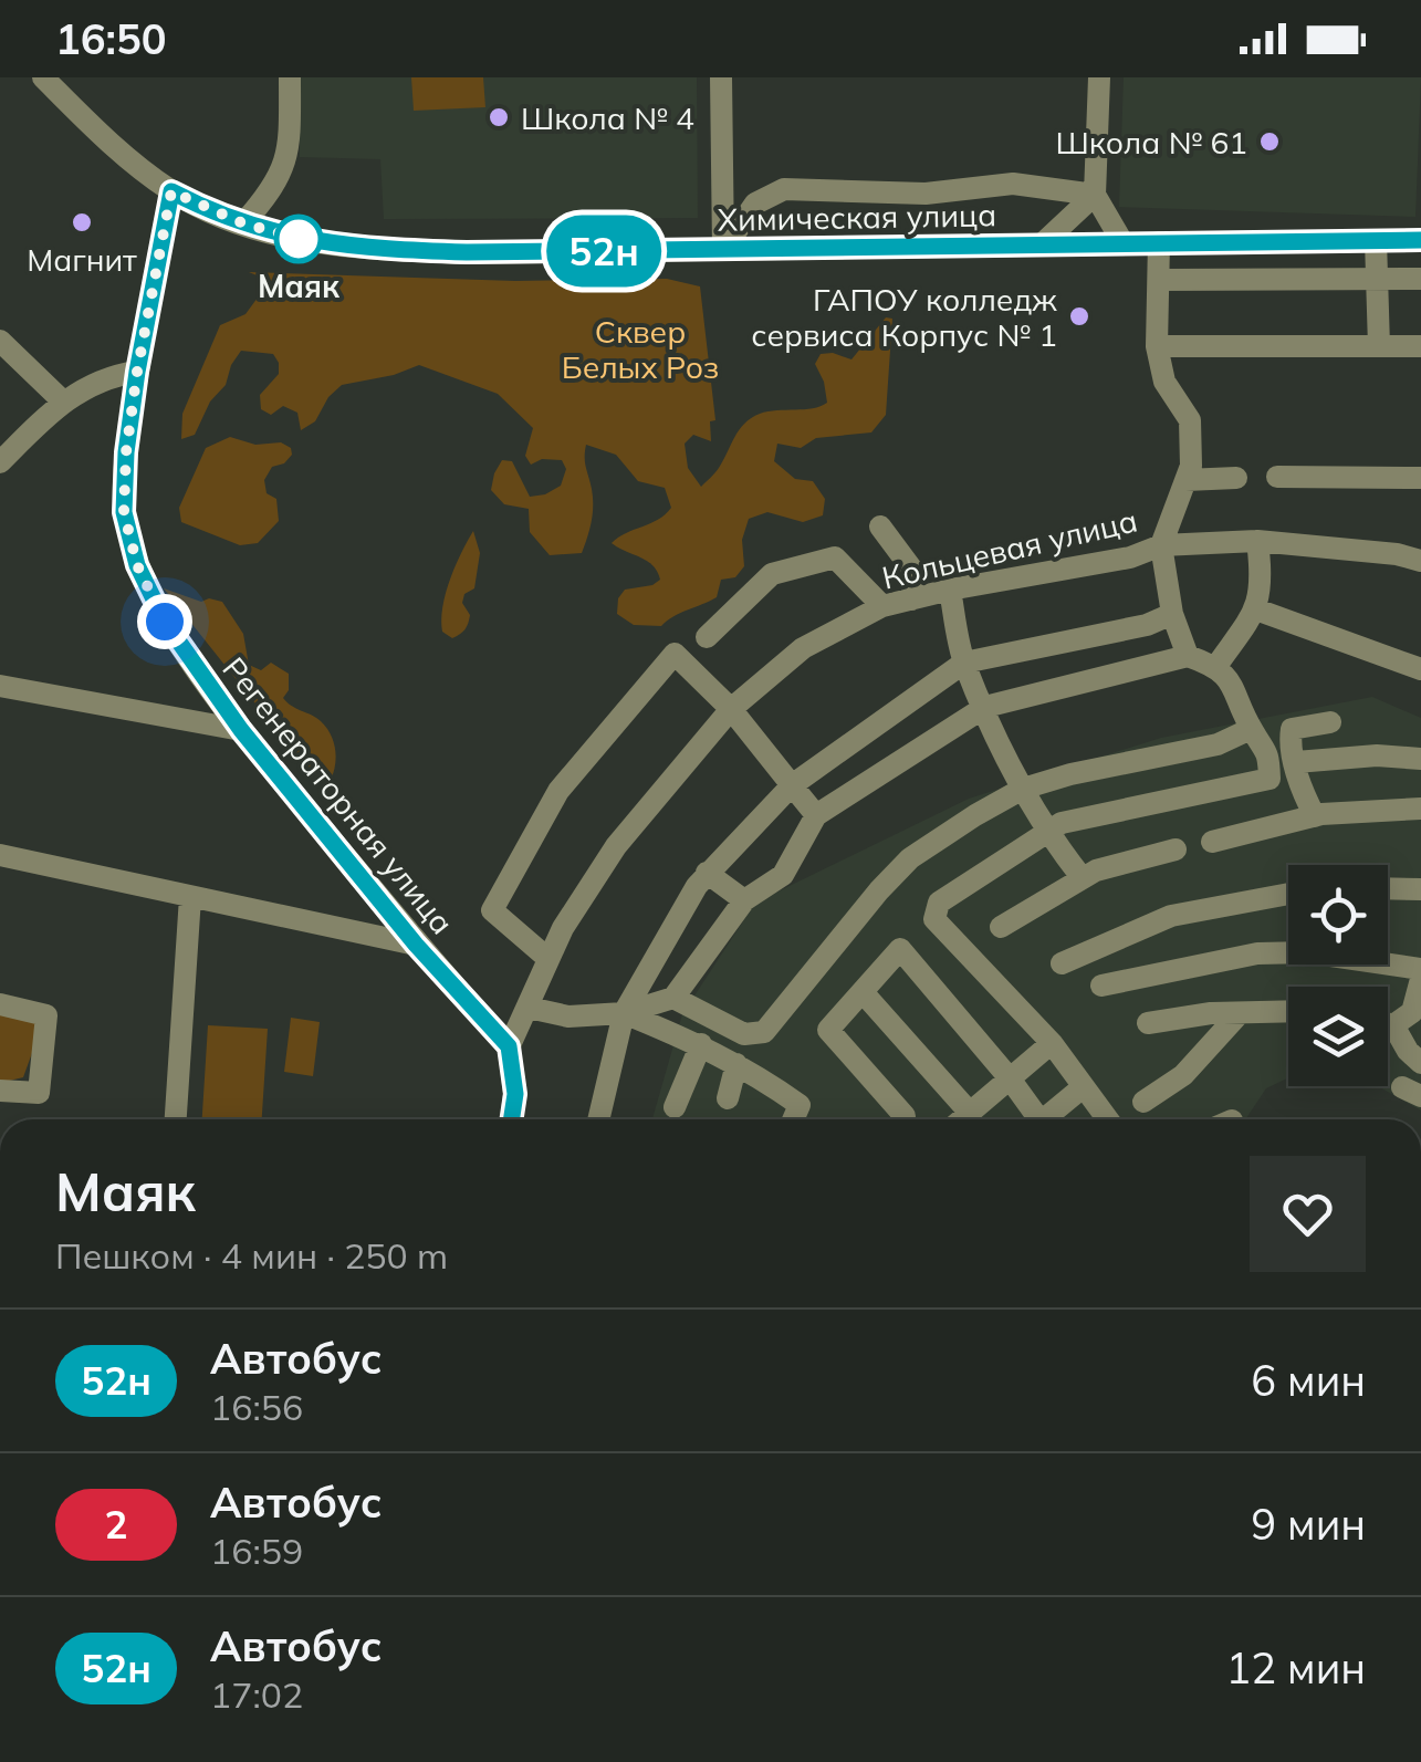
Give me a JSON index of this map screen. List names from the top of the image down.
{
  "streets": {
    "street": ["Химическая улица", "Кольцевая улица", "Регенераторная улица"]
  },
  "crossings": [
    ["Химическая улица", "Регенераторная улица"],
    ["Кольцевая улица", "Регенераторная улица"]
  ],
  "parks": ["Сквер Белых Роз"],
  "places": [
    "Школа № 4",
    "Школа № 61",
    "Магнит",
    "Маяк",
    "ГАПОУ колледж сервиса Корпус № 1"
  ],
  "lines": ["bus line 52н"],
  "page": {
    "status": "16:50",
    "on_map": "52н",
    "heading": ["Маяк", "Пешком · 4 мин · 250 m"],
    "list": [
      {
        "mark": "52н",
        "name": "Автобус",
        "note": "16:56",
        "value": "6 мин"
      },
      {
        "mark": "2",
        "name": "Автобус",
        "note": "16:59",
        "value": "9 мин"
      },
      {
        "mark": "52н",
        "name": "Автобус",
        "note": "17:02",
        "value": "12 мин"
      }
    ]
  }
}
